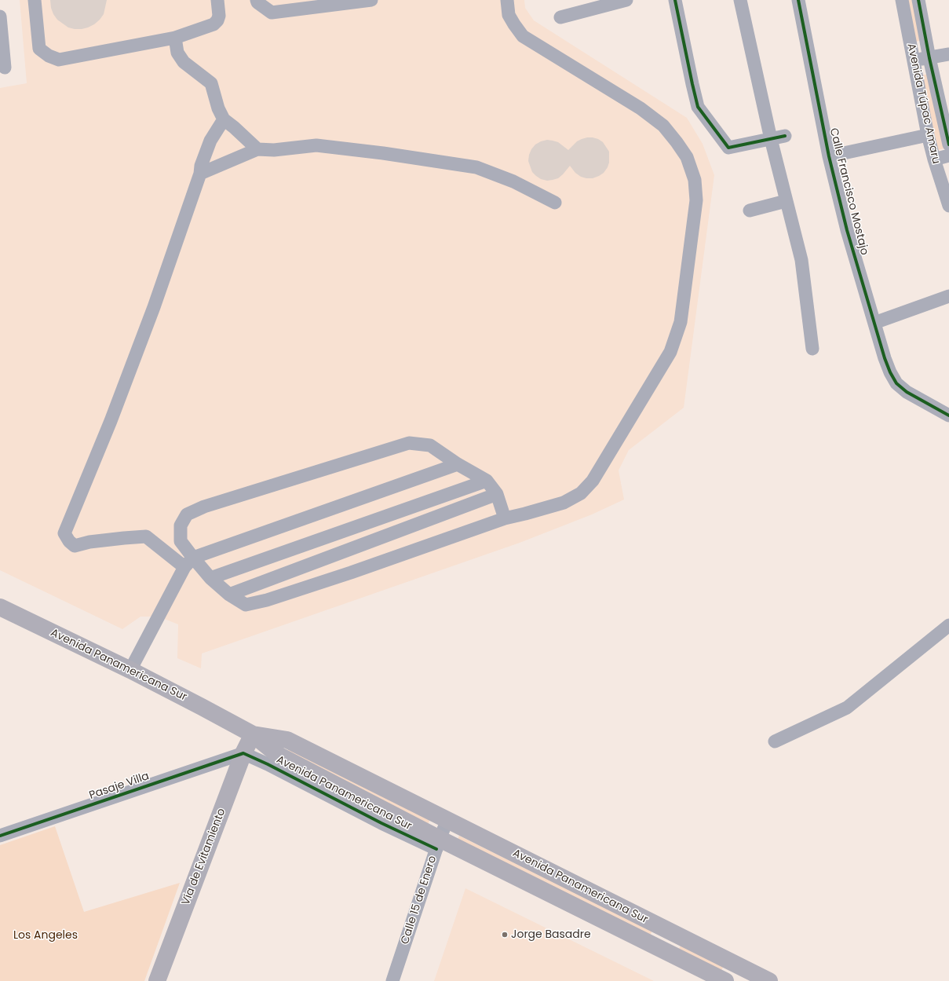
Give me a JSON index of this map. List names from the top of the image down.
{
  "streets": {
    "main road": ["Avenida Panamericana Sur", "Vía de Evitamiento"],
    "street": [
      "Avenida Túpac Amaru",
      "Calle Francisco Mostajo",
      "Pasaje Villa",
      "Calle 15 de Enero"
    ]
  },
  "crossings": [
    ["Avenida Panamericana Sur", "Pasaje Villa"],
    ["Avenida Panamericana Sur", "Vía de Evitamiento"],
    ["Avenida Panamericana Sur", "Calle 15 de Enero"],
    ["Pasaje Villa", "Vía de Evitamiento"]
  ],
  "parks": ["Los Angeles"],
  "places": ["Jorge Basadre"]
}
